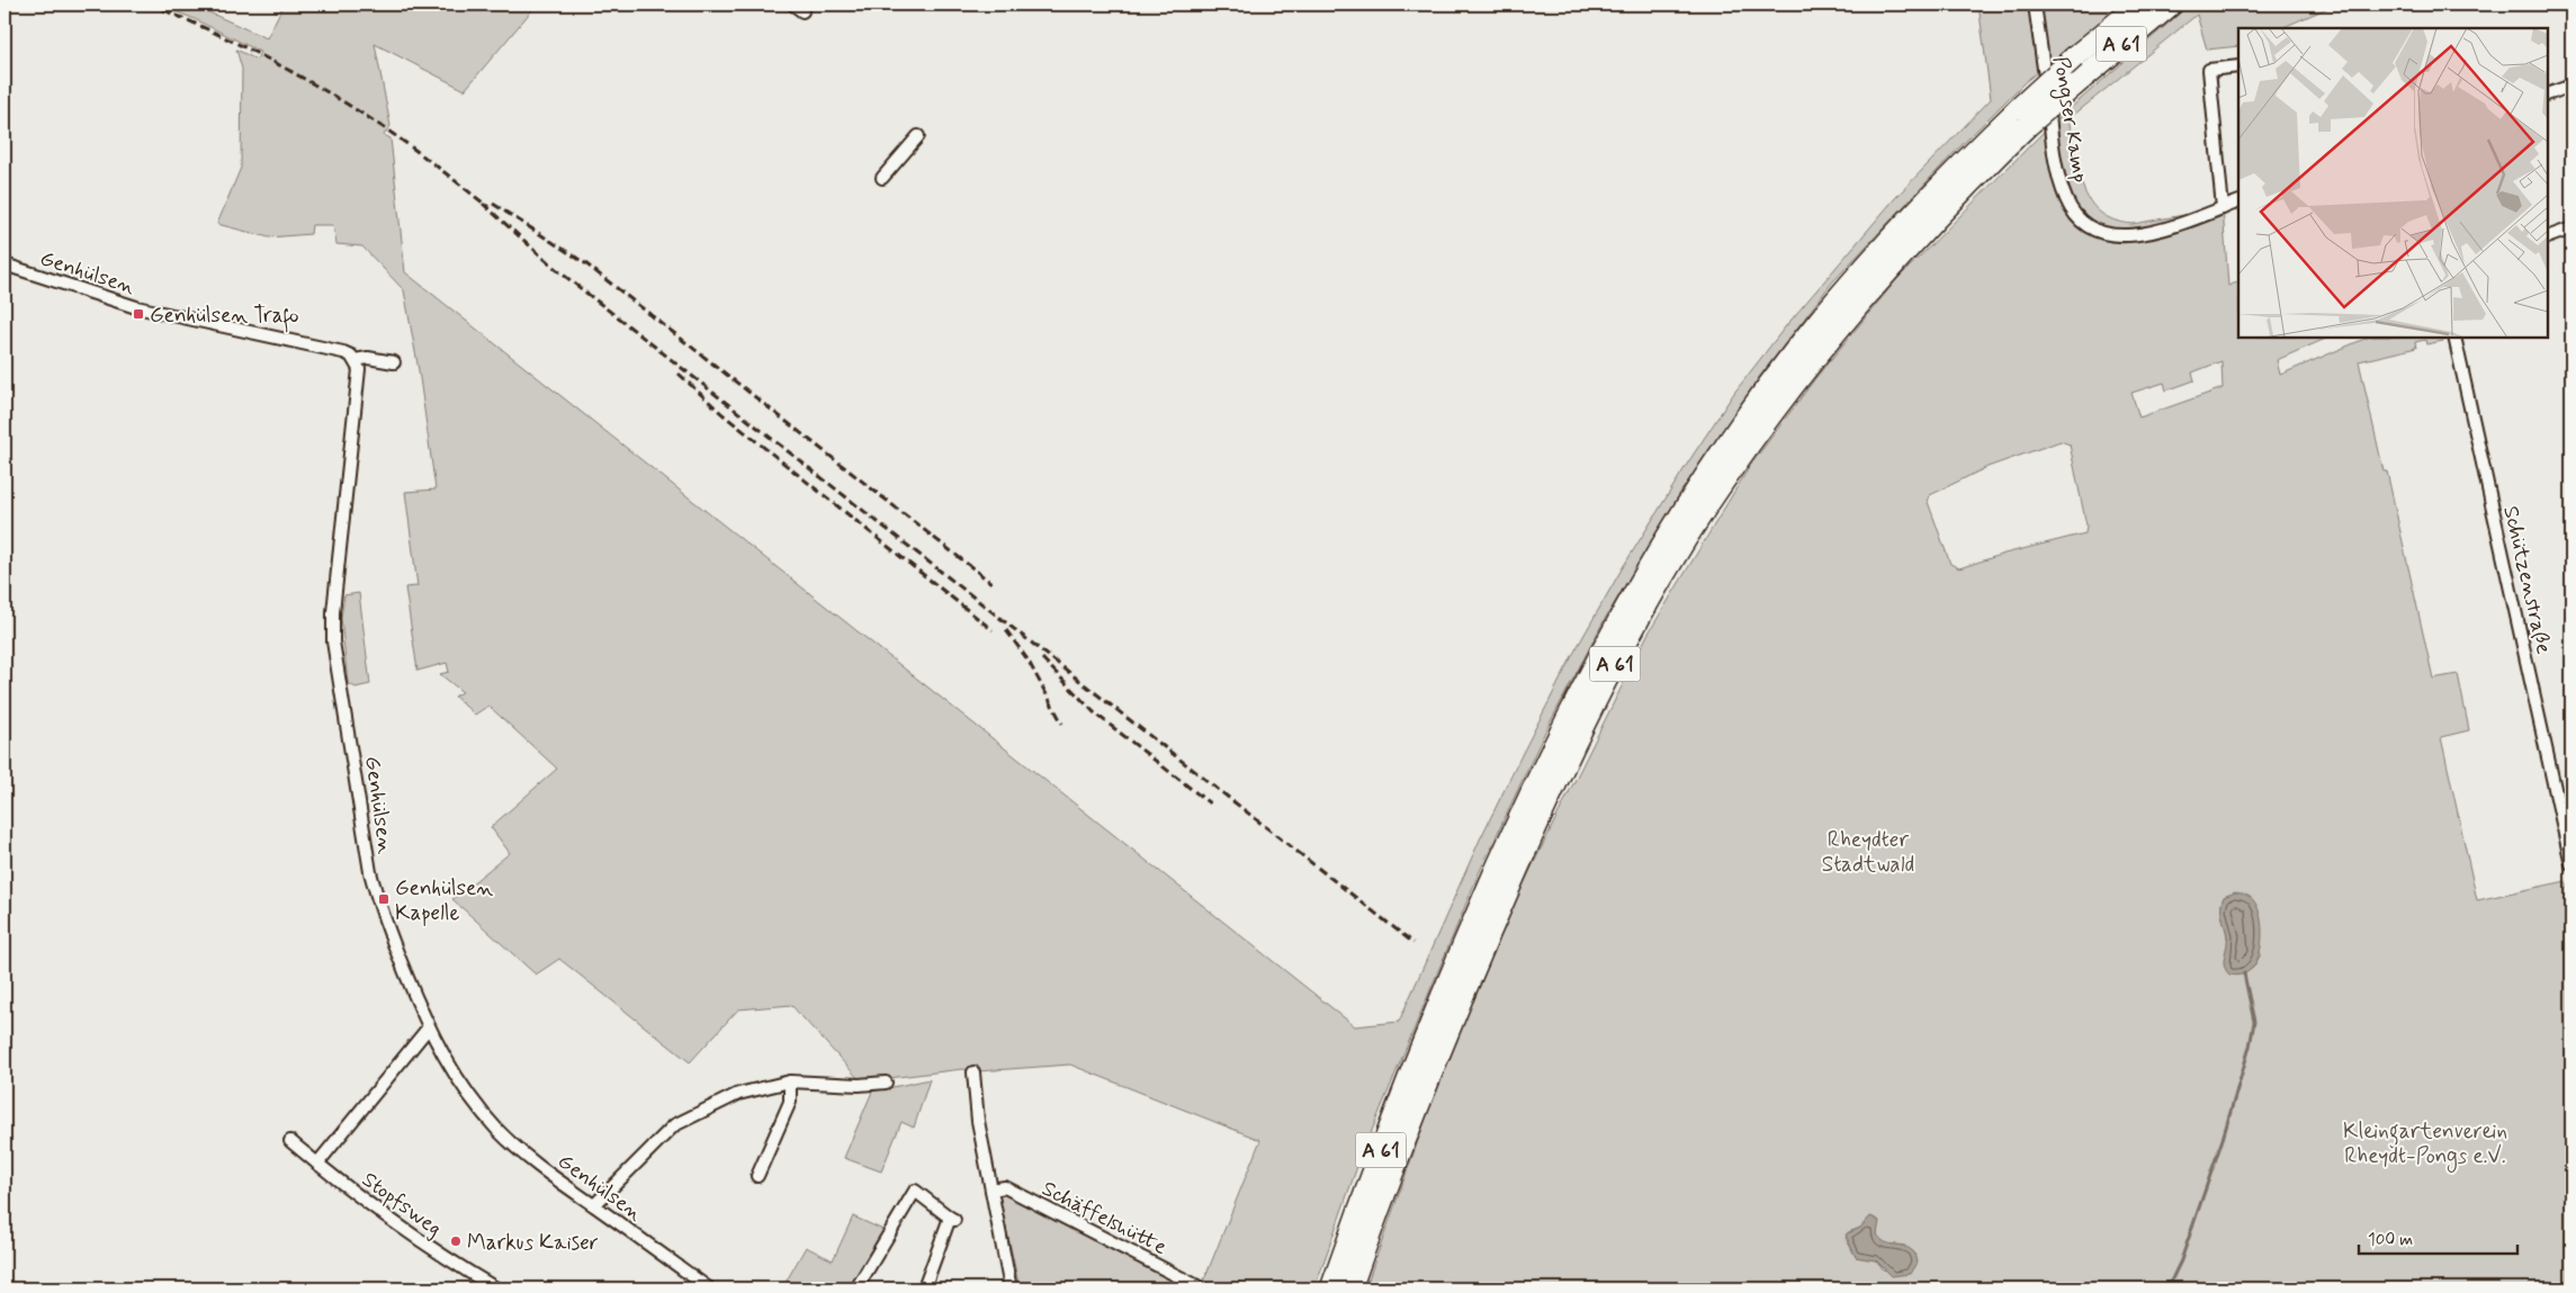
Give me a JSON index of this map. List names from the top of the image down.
{
  "streets": {
    "highway": ["A 61"],
    "street": [
      "Pongser Kamp",
      "Genhülsen",
      "Schützenstraße",
      "Stopfsweg",
      "Schäffelshütte"
    ]
  },
  "parks": ["Rheydter Stadtwald", "Kleingartenverein Rheydt-Pongs e.V."],
  "places": {
    "transit": ["Genhülsen Trafo", "Genhülsen Kapelle"],
    "other": ["Markus Kaiser"]
  },
  "scale_bar": "100 m"
}
